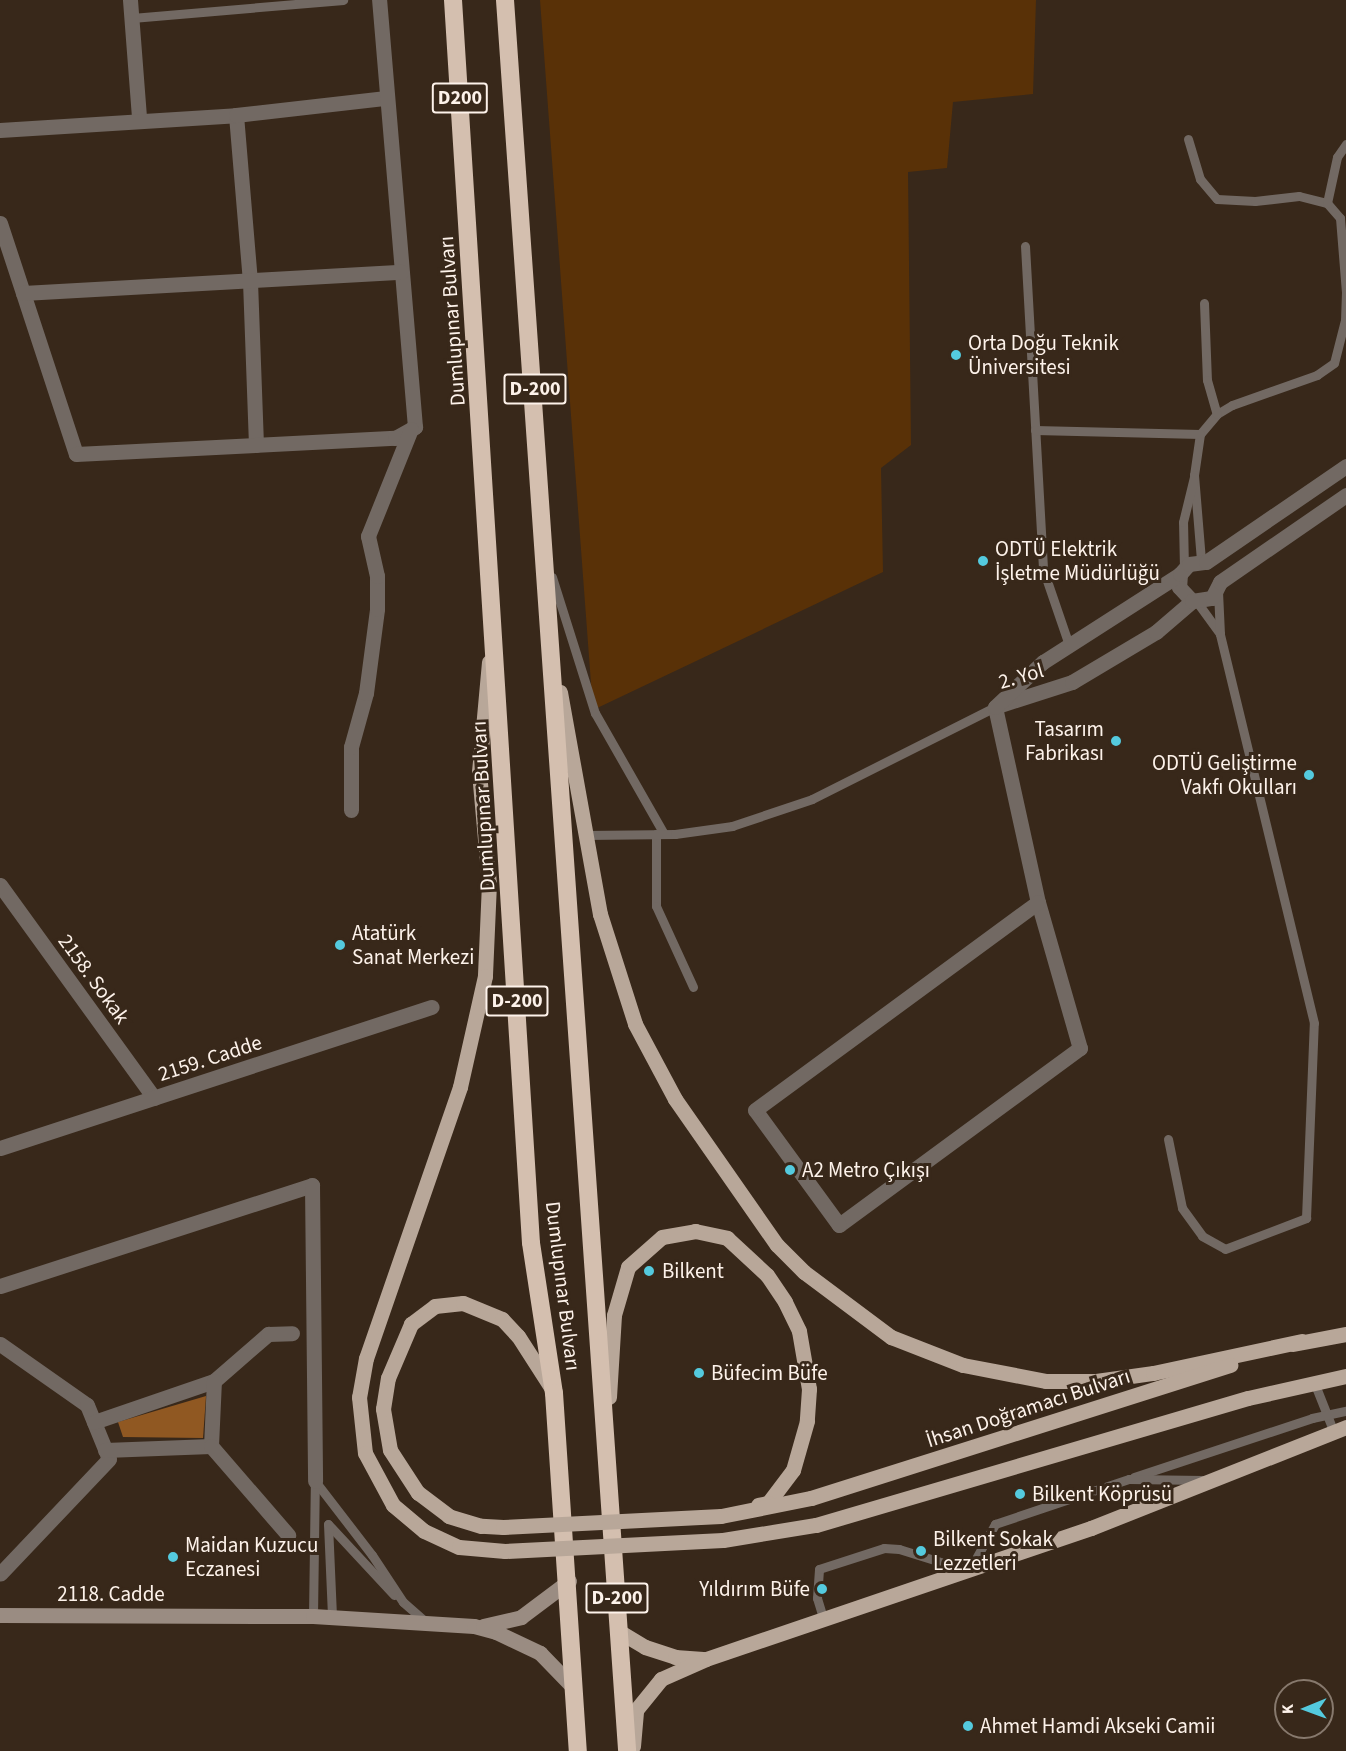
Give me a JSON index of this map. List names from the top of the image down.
{
  "streets": {
    "highway": ["D200", "Dumlupınar Bulvarı", "D-200"],
    "main road": ["İhsan Doğramacı Bulvarı"],
    "street": [
      "2. Yol",
      "2158. Sokak",
      "2159. Cadde",
      "2118. Cadde"
    ]
  },
  "crossings": [
    ["2158. Sokak", "2159. Cadde"]
  ],
  "places": [
    "Orta Doğu Teknik Üniversitesi",
    "ODTÜ Elektrik İşletme Müdürlüğü",
    "Tasarım Fabrikası",
    "ODTÜ Geliştirme Vakfı Okulları",
    "Atatürk Sanat Merkezi",
    "A2 Metro Çıkışı",
    "Bilkent",
    "Büfecim Büfe",
    "Bilkent Köprüsü",
    "Bilkent Sokak Lezzetleri",
    "Maidan Kuzucu Eczanesi",
    "Yıldırım Büfe",
    "Ahmet Hamdi Akseki Camii"
  ],
  "north": "left"
}
